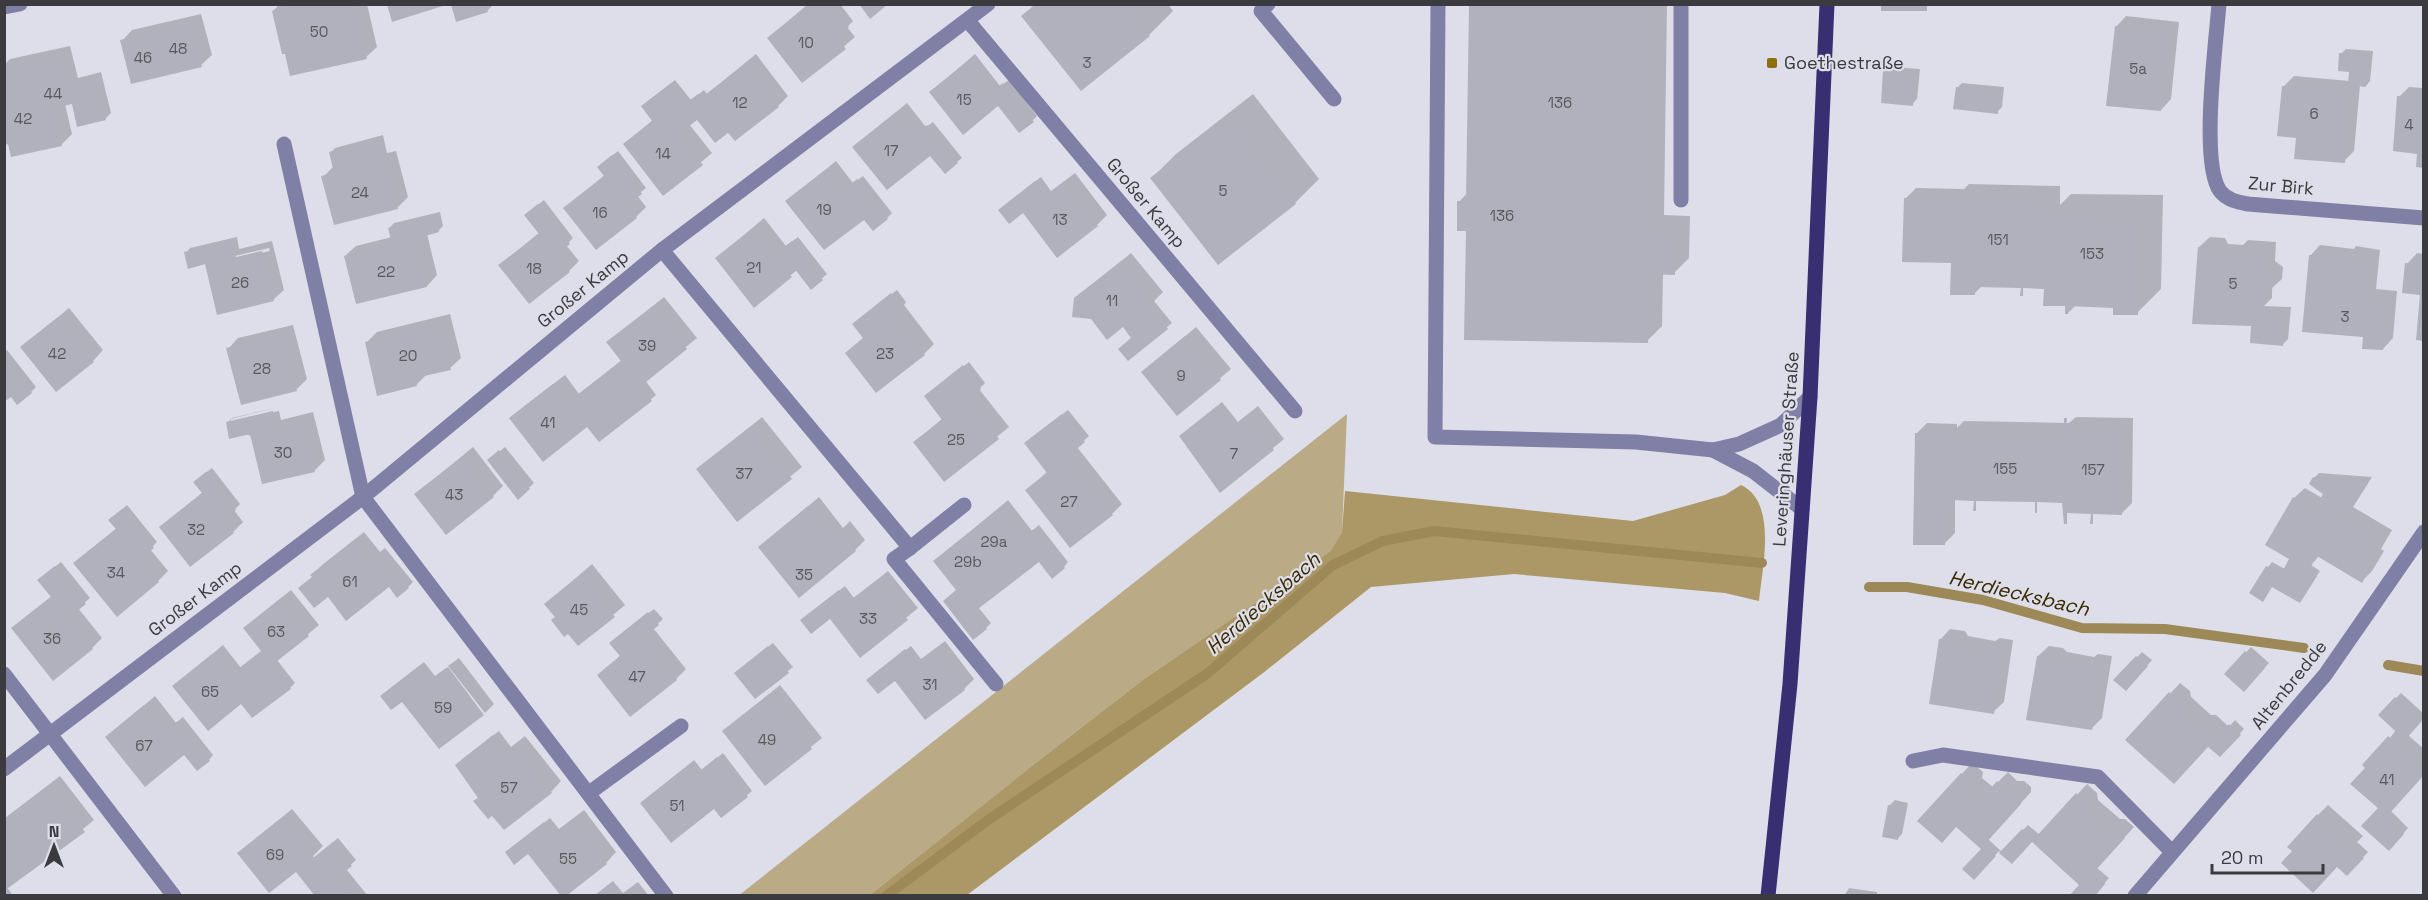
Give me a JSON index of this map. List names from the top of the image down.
{
  "streets": {
    "main road": ["Leveringhäuser Straße"],
    "street": ["Zur Birk", "Großer Kamp", "Altenbredde"]
  },
  "water": ["Herdiecksbach"],
  "places": {
    "transit": ["Goethestraße"]
  },
  "house_numbers": [
    "50",
    "10",
    "48",
    "46",
    "3",
    "5a",
    "44",
    "15",
    "12",
    "136",
    "6",
    "42",
    "4",
    "17",
    "14",
    "5",
    "24",
    "19",
    "16",
    "136",
    "13",
    "151",
    "153",
    "21",
    "18",
    "22",
    "26",
    "5",
    "11",
    "3",
    "39",
    "42",
    "23",
    "20",
    "28",
    "9",
    "41",
    "25",
    "30",
    "7",
    "155",
    "157",
    "37",
    "43",
    "27",
    "32",
    "29a",
    "29b",
    "34",
    "35",
    "61",
    "45",
    "33",
    "63",
    "36",
    "47",
    "31",
    "65",
    "59",
    "49",
    "67",
    "41",
    "57",
    "51",
    "69",
    "55"
  ],
  "scale_bar": "20 m",
  "north": "top"
}
